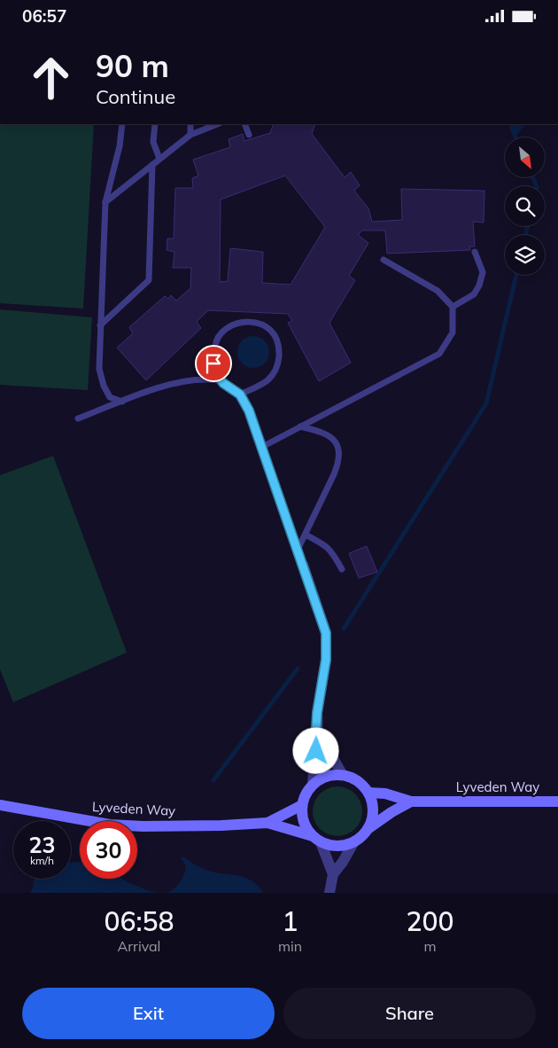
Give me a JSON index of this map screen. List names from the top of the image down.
{
  "streets": {
    "street": ["Lyveden Way"]
  },
  "north": "bottom right",
  "page": {
    "status": "06:57",
    "turn": ["90 m", "Continue"],
    "speed": "23 km/h",
    "limit": "30",
    "eta": [
      "06:58",
      "Arrival",
      "1",
      "min",
      "200",
      "m"
    ],
    "buttons": ["Exit", "Share"]
  }
}
